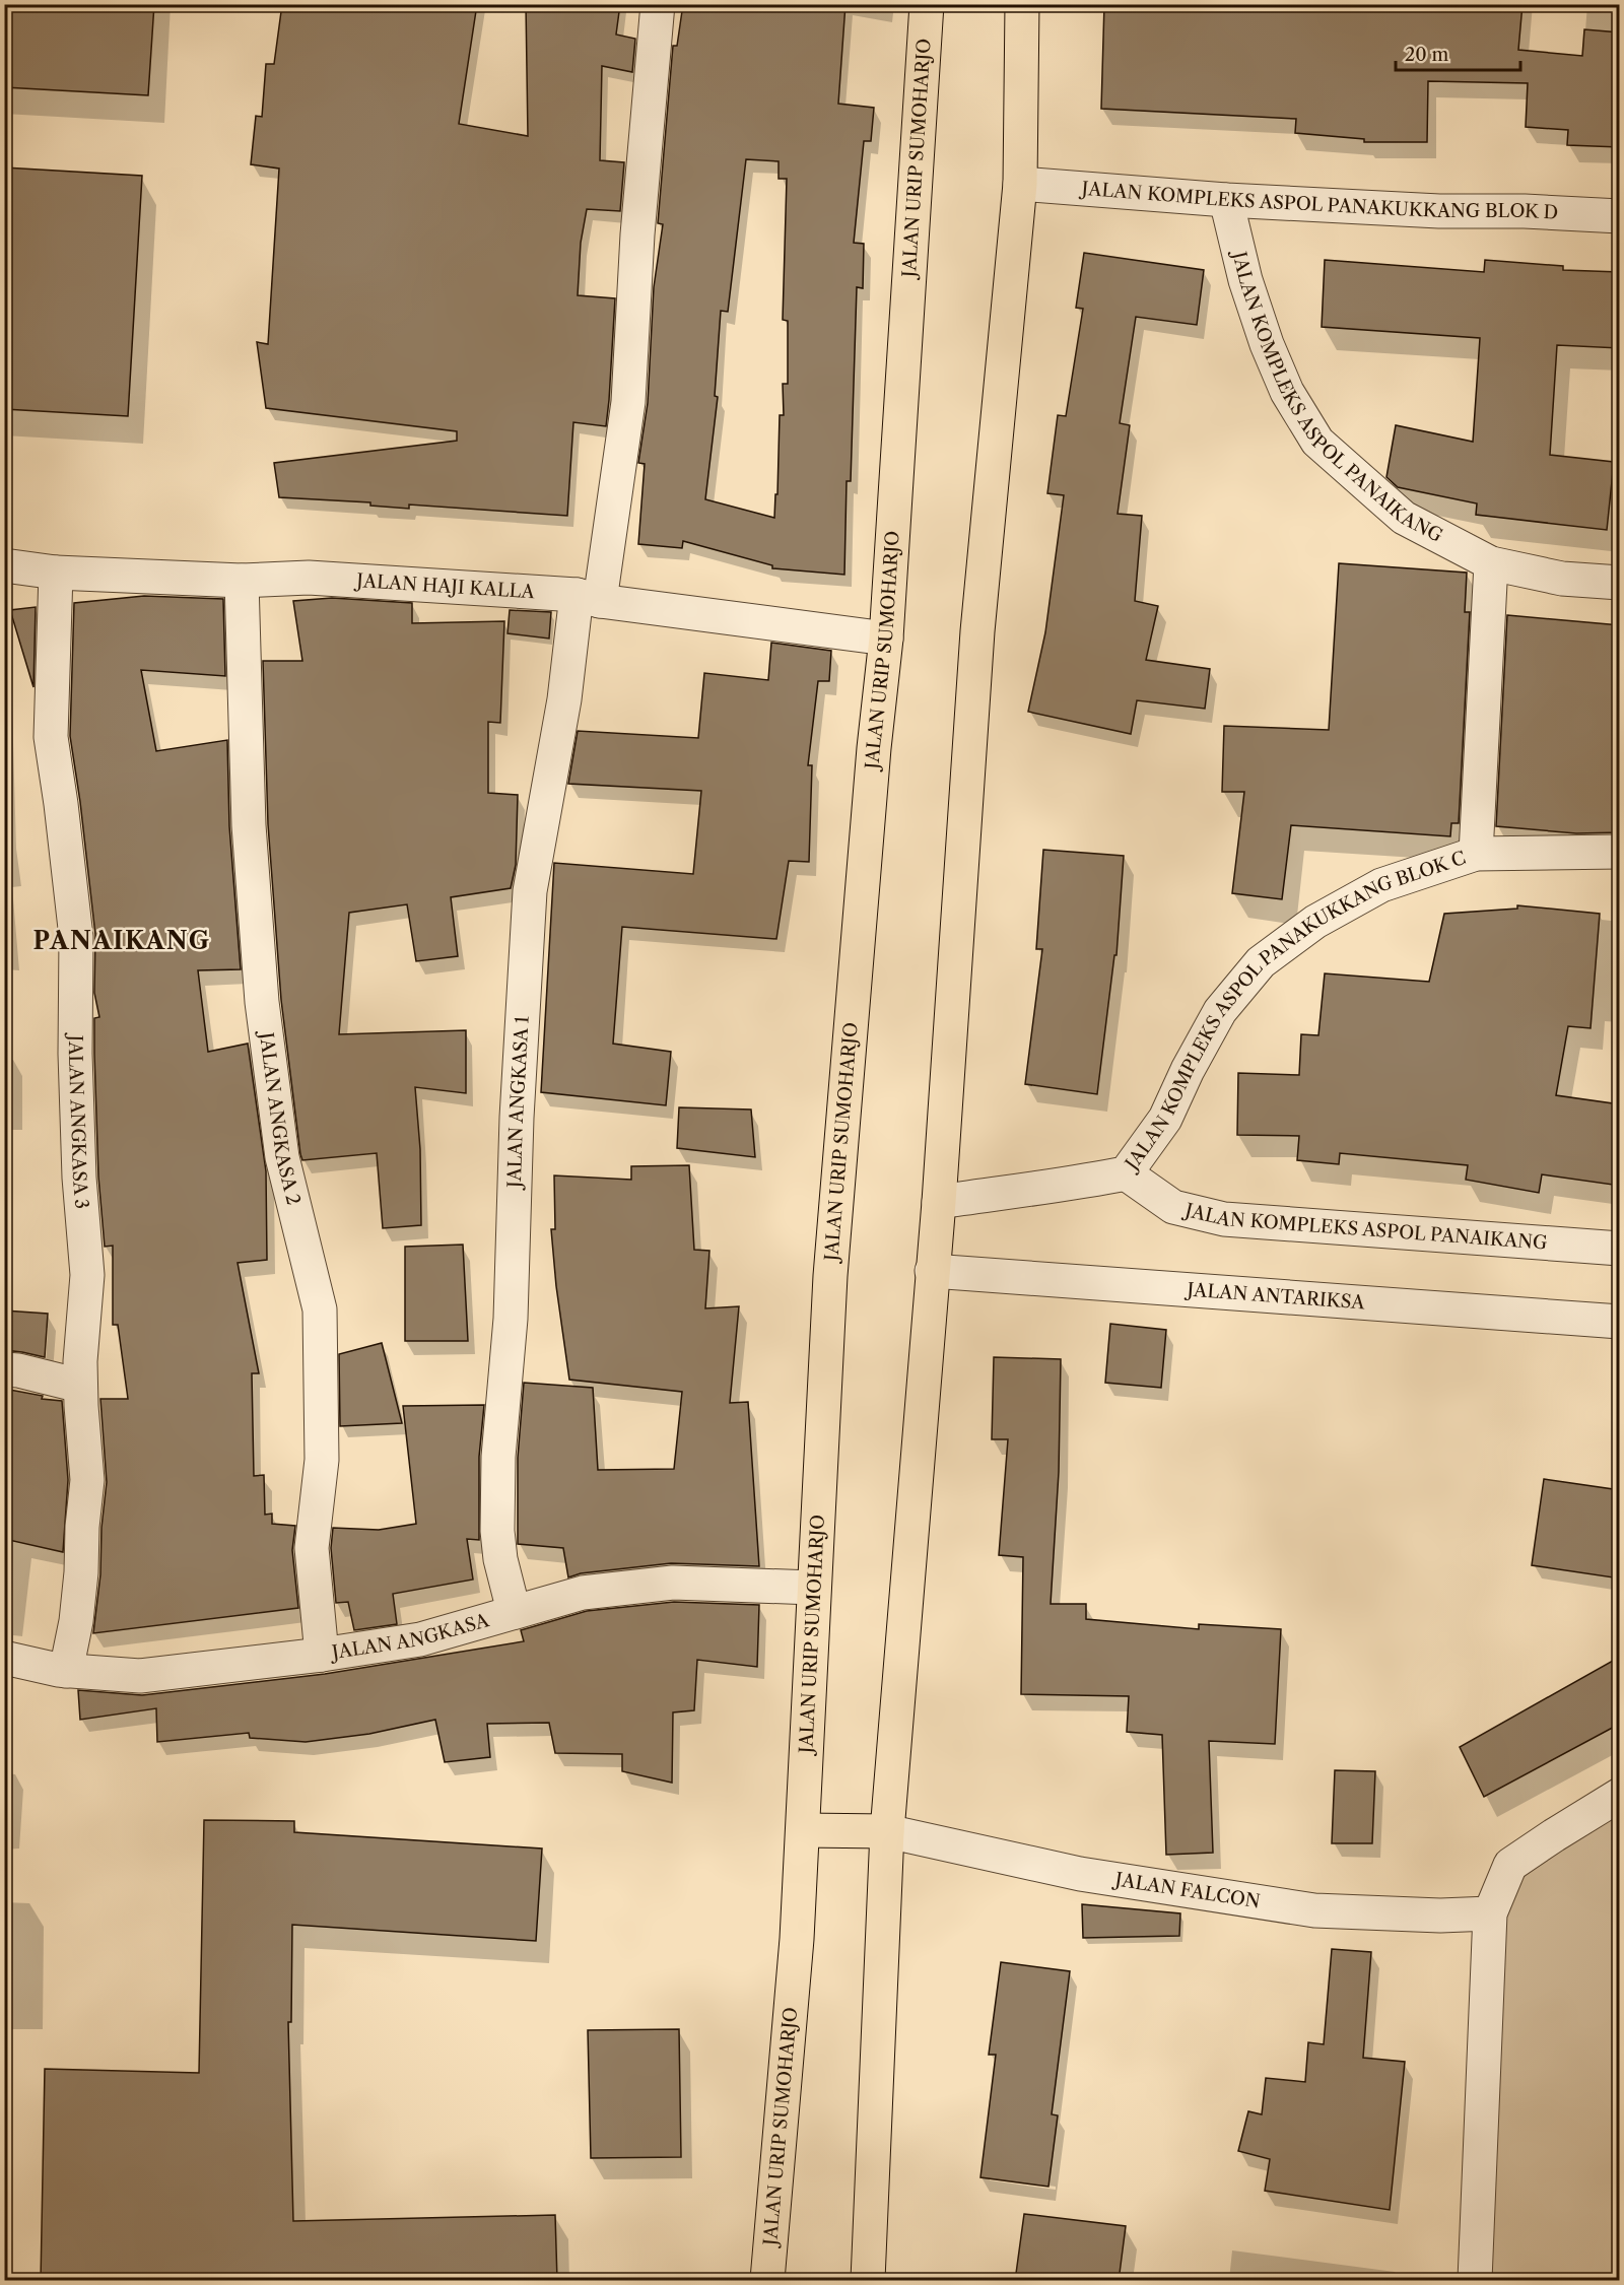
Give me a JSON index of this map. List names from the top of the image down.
{
  "streets": {
    "highway": ["JALAN URIP SUMOHARJO"],
    "street": [
      "JALAN KOMPLEKS ASPOL PANAKUKKANG BLOK D",
      "JALAN KOMPLEKS ASPOL PANAIKANG",
      "JALAN HAJI KALLA",
      "JALAN KOMPLEKS ASPOL PANAKUKKANG BLOK C",
      "JALAN ANGKASA 1",
      "JALAN ANGKASA 2",
      "JALAN ANGKASA 3",
      "JALAN ANTARIKSA",
      "JALAN ANGKASA",
      "JALAN FALCON"
    ]
  },
  "crossings": [
    ["JALAN URIP SUMOHARJO", "JALAN HAJI KALLA"],
    ["JALAN URIP SUMOHARJO", "JALAN ANGKASA"],
    ["JALAN KOMPLEKS ASPOL PANAKUKKANG BLOK D", "JALAN KOMPLEKS ASPOL PANAIKANG"],
    ["JALAN KOMPLEKS ASPOL PANAIKANG", "JALAN KOMPLEKS ASPOL PANAKUKKANG BLOK C"],
    ["JALAN HAJI KALLA", "JALAN ANGKASA 1"],
    ["JALAN HAJI KALLA", "JALAN ANGKASA 2"],
    ["JALAN HAJI KALLA", "JALAN ANGKASA 3"],
    ["JALAN ANGKASA 1", "JALAN ANGKASA"],
    ["JALAN ANGKASA 2", "JALAN ANGKASA"],
    ["JALAN ANGKASA 3", "JALAN ANGKASA"]
  ],
  "districts": ["PANAIKANG"],
  "scale_bar": "20 m"
}
